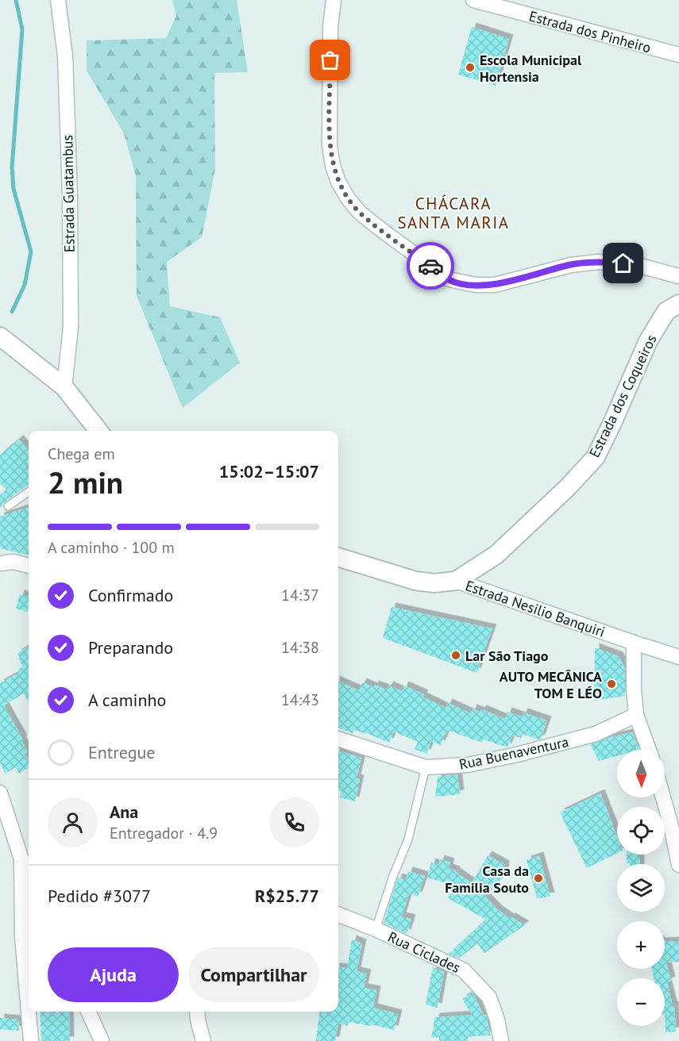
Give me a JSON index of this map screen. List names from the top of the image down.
{
  "streets": {
    "street": [
      "Estrada dos Pinheiro",
      "Estrada Guatambus",
      "Estrada dos Coqueiros",
      "Estrada Nesilio Banquiri",
      "Rua Buenaventura",
      "Rua Ciclades"
    ]
  },
  "crossings": [
    ["Estrada dos Coqueiros", "Estrada Nesilio Banquiri"]
  ],
  "districts": ["CHÁCARA SANTA MARIA"],
  "places": [
    "Escola Municipal Hortensia",
    "Lar São Tiago",
    "AUTO MECÂNICA TOM E LÉO",
    "Casa da Familia Souto"
  ],
  "north": "bottom",
  "page": {
    "heading": ["2 min", "Chega em", "15:02–15:07"],
    "panel": [
      "Ana",
      "Entregador · 4.9",
      "Pedido #3077",
      "R$25.77"
    ],
    "bar": "A caminho · 100 m",
    "list": [
      ["Confirmado", "14:37"],
      ["Preparando", "14:38"],
      ["A caminho", "14:43"],
      "Entregue"
    ],
    "map_buttons": ["+", "−"],
    "buttons": ["Ajuda", "Compartilhar"]
  }
}
